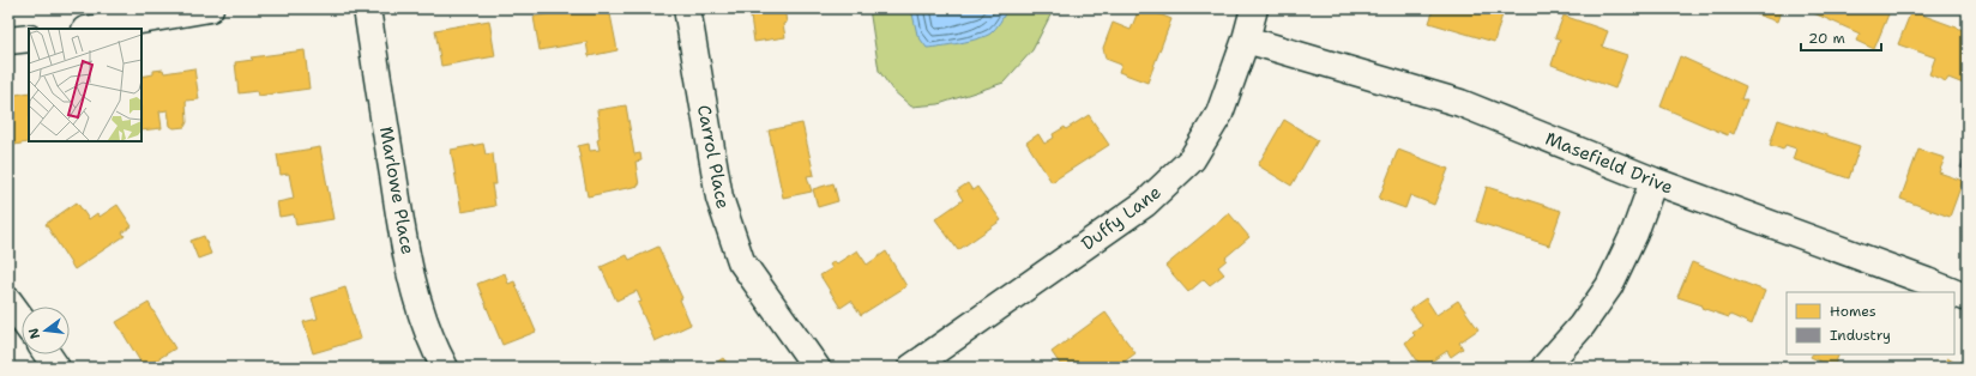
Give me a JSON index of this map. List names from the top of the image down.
{
  "streets": {
    "street": [
      "Carrol Place",
      "Masefield Drive",
      "Marlowe Place",
      "Duffy Lane"
    ]
  },
  "crossings": [
    ["Masefield Drive", "Duffy Lane"]
  ],
  "legend": ["Homes", "Industry"],
  "scale_bar": "20 m",
  "north": "left"
}
